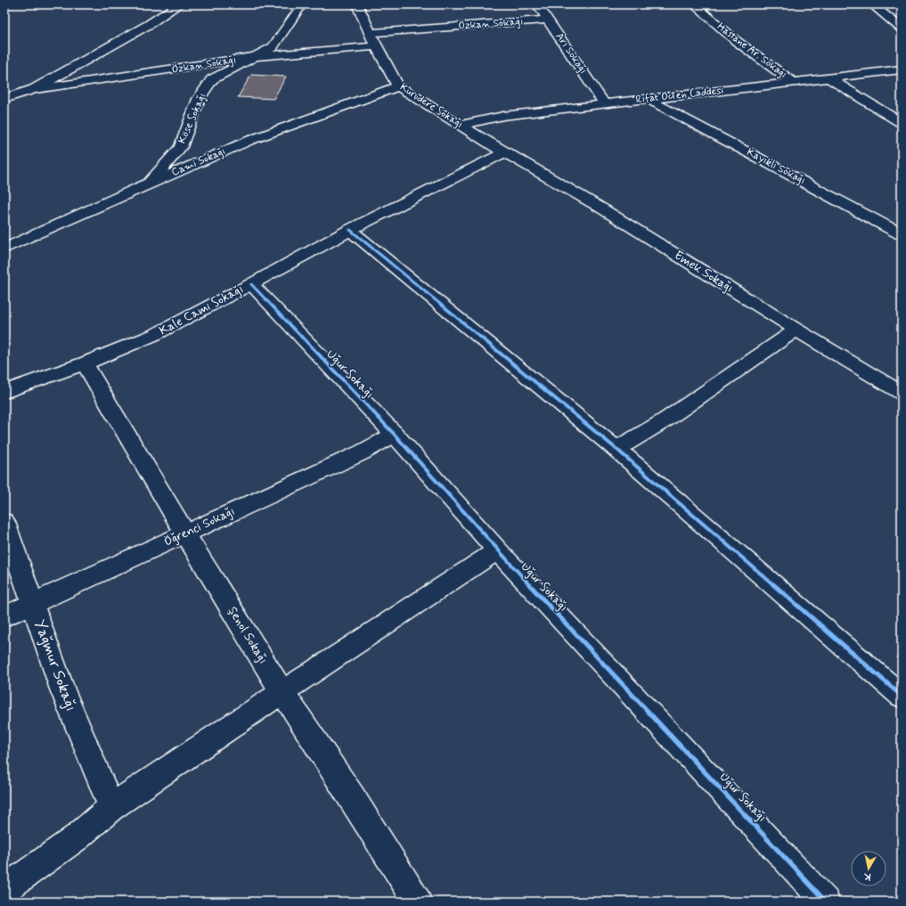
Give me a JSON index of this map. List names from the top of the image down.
{
  "streets": {
    "street": [
      "Özkan Sokağı",
      "Hastane Ar. Sokağı",
      "Arı Sokağı",
      "Rıfat Öcten Caddesi",
      "Kurudere Sokağı",
      "Köse Sokağı",
      "Cami Sokağı",
      "Kayıklı Sokağı",
      "Emek Sokağı",
      "Kale Cami Sokağı",
      "Uğur Sokağı",
      "Öğrenci Sokağı",
      "Şenol Sokağı",
      "Yağmur Sokağı"
    ]
  },
  "crossings": [
    ["Özkan Sokağı", "Arı Sokağı"],
    ["Özkan Sokağı", "Kurudere Sokağı"],
    ["Özkan Sokağı", "Köse Sokağı"],
    ["Hastane Ar. Sokağı", "Rıfat Öcten Caddesi"],
    ["Arı Sokağı", "Rıfat Öcten Caddesi"],
    ["Rıfat Öcten Caddesi", "Kurudere Sokağı"],
    ["Rıfat Öcten Caddesi", "Kayıklı Sokağı"],
    ["Kurudere Sokağı", "Cami Sokağı"],
    ["Kurudere Sokağı", "Emek Sokağı"],
    ["Kurudere Sokağı", "Kale Cami Sokağı"],
    ["Köse Sokağı", "Cami Sokağı"],
    ["Emek Sokağı", "Kale Cami Sokağı"],
    ["Kale Cami Sokağı", "Uğur Sokağı"],
    ["Kale Cami Sokağı", "Şenol Sokağı"],
    ["Uğur Sokağı", "Öğrenci Sokağı"],
    ["Öğrenci Sokağı", "Şenol Sokağı"],
    ["Öğrenci Sokağı", "Yağmur Sokağı"]
  ],
  "north": "bottom"
}
